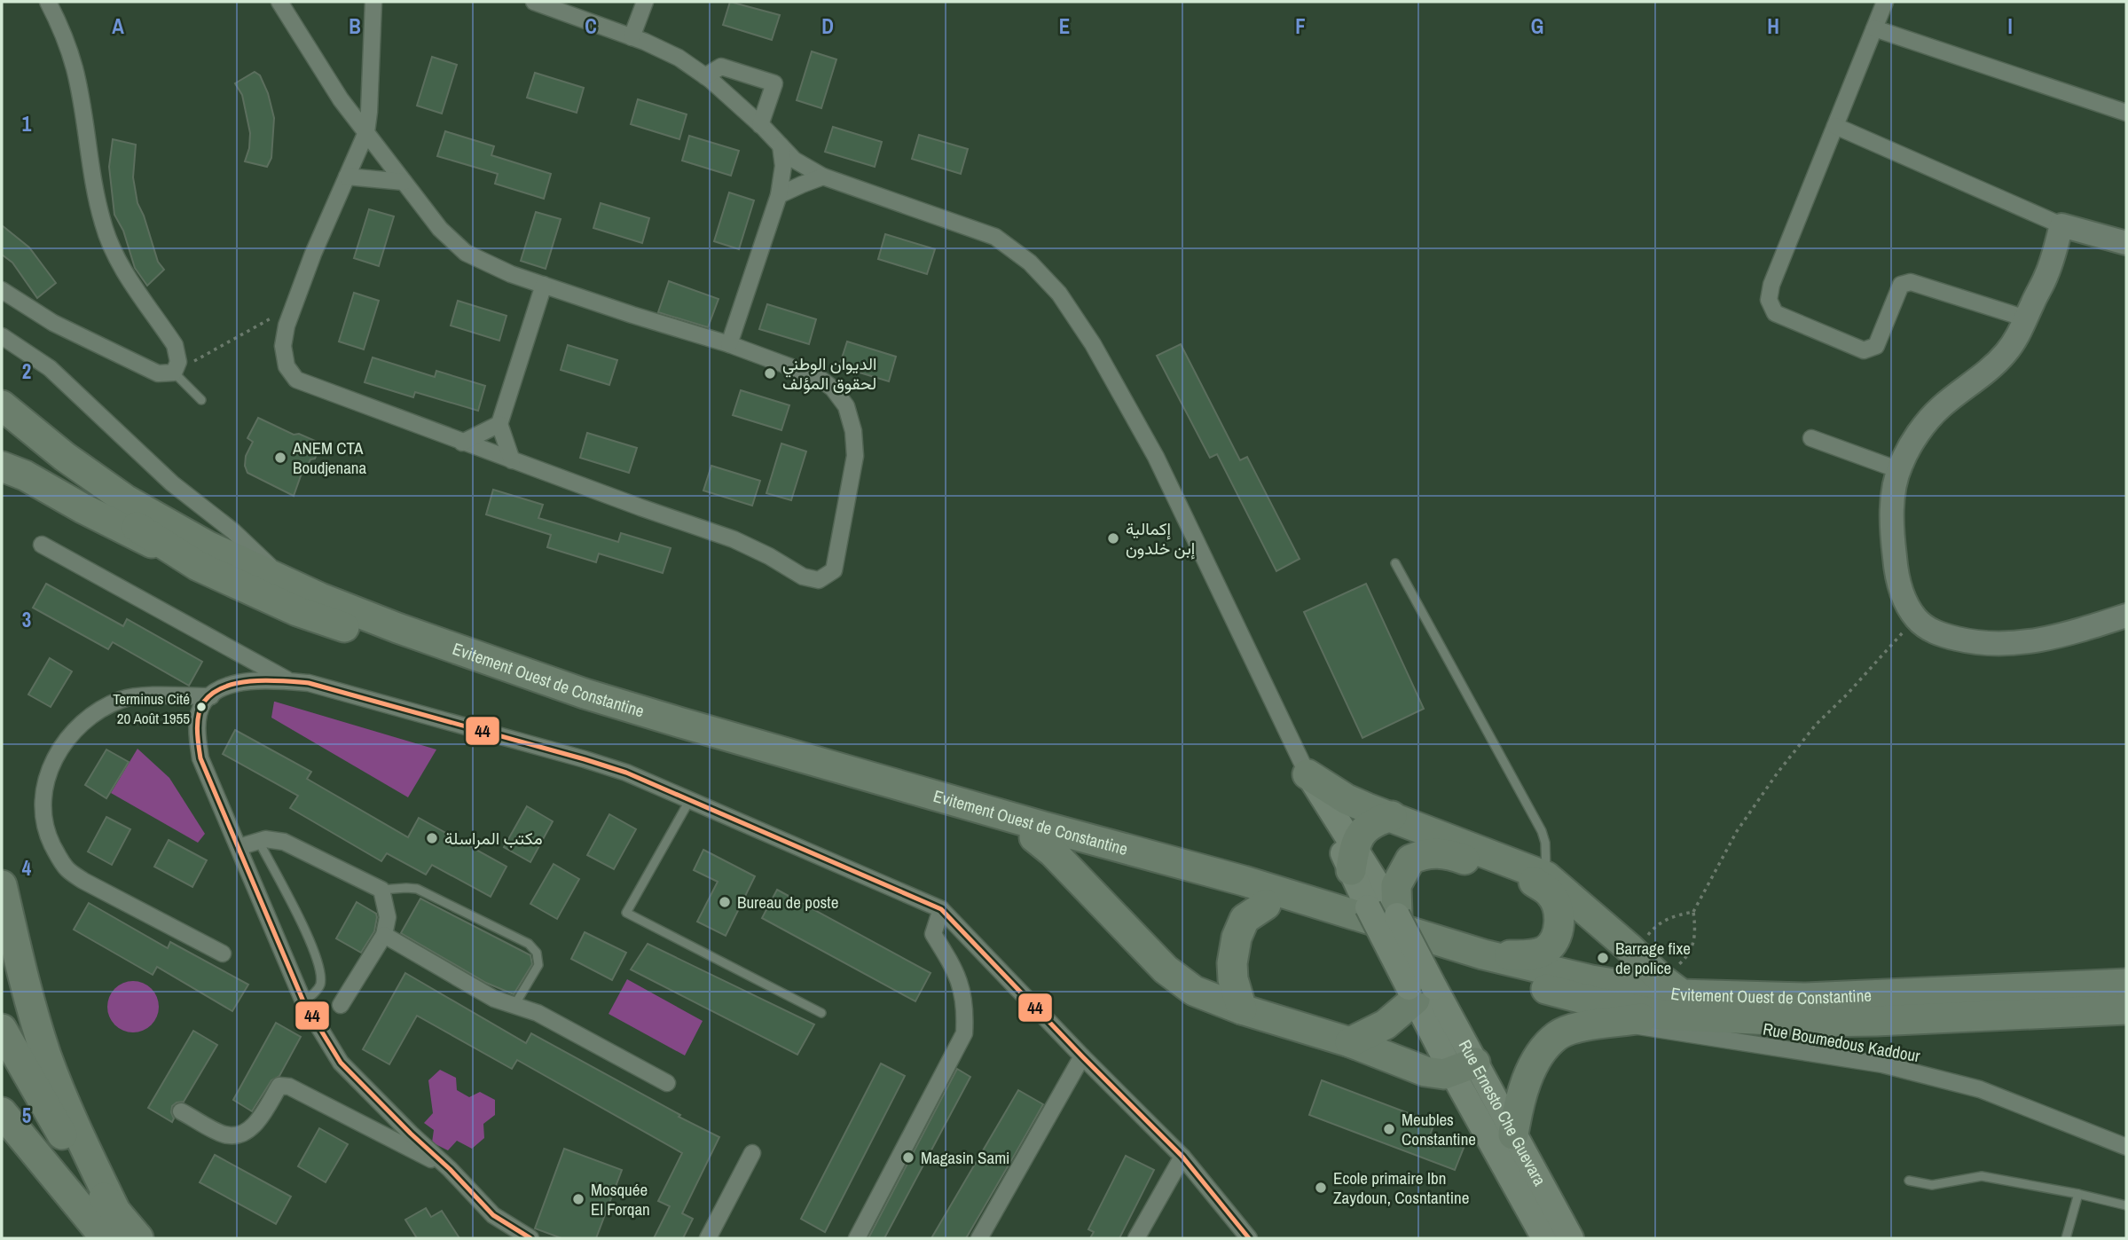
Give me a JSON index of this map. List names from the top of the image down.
{
  "streets": {
    "highway": ["Evitement Ouest de Constantine"],
    "main road": ["Rue Ernesto Che Guevara"],
    "street": ["Rue Boumedous Kaddour"]
  },
  "places": [
    "الديوان الوطني لحقوق المؤلف",
    "ANEM CTA Boudjenana",
    "إكمالية إبن خلدون",
    "Terminus Cité 20 Août 1955",
    "مكتب المراسلة",
    "Bureau de poste",
    "Barrage fixe de police",
    "Meubles Constantine",
    "Magasin Sami",
    "Ecole primaire Ibn Zaydoun, Cosntantine",
    "Mosquée El Forqan"
  ],
  "lines": ["transit line 44"],
  "grid": {
    "columns": [
      "A",
      "B",
      "C",
      "D",
      "E",
      "F",
      "G",
      "H",
      "I"
    ],
    "rows": [
      "1",
      "2",
      "3",
      "4",
      "5"
    ]
  }
}
